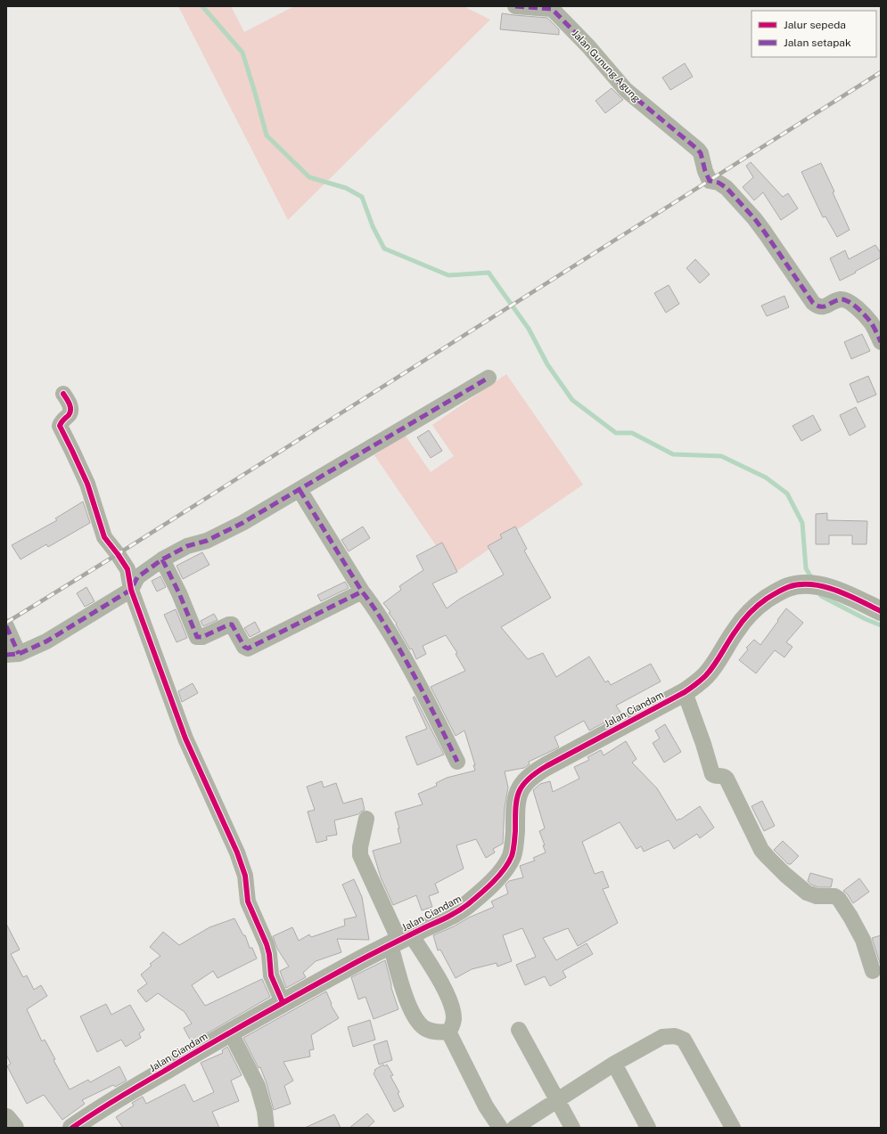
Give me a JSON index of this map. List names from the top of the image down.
{
  "streets": {
    "street": ["Jalan Gunung Agung", "Jalan Ciandam"]
  },
  "legend": ["Jalur sepeda", "Jalan setapak"]
}
